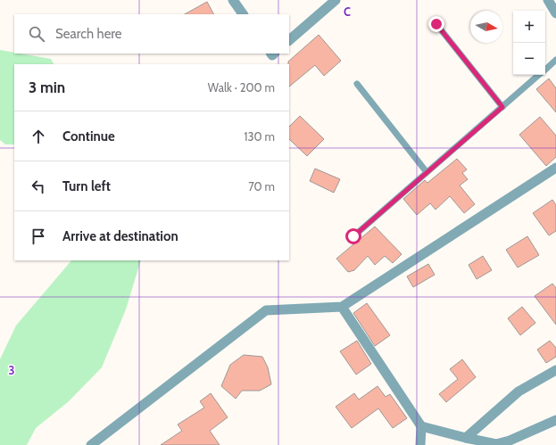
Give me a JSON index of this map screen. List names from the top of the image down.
{
  "north": "right",
  "page": {
    "map_buttons": ["+", "−"],
    "search": "Search here",
    "heading": ["3 min", "Walk · 200 m"],
    "list": [
      ["Continue", "130 m"],
      ["Turn left", "70 m"],
      "Arrive at destination"
    ]
  },
  "grid": {
    "columns": ["C"],
    "rows": ["3"]
  }
}
